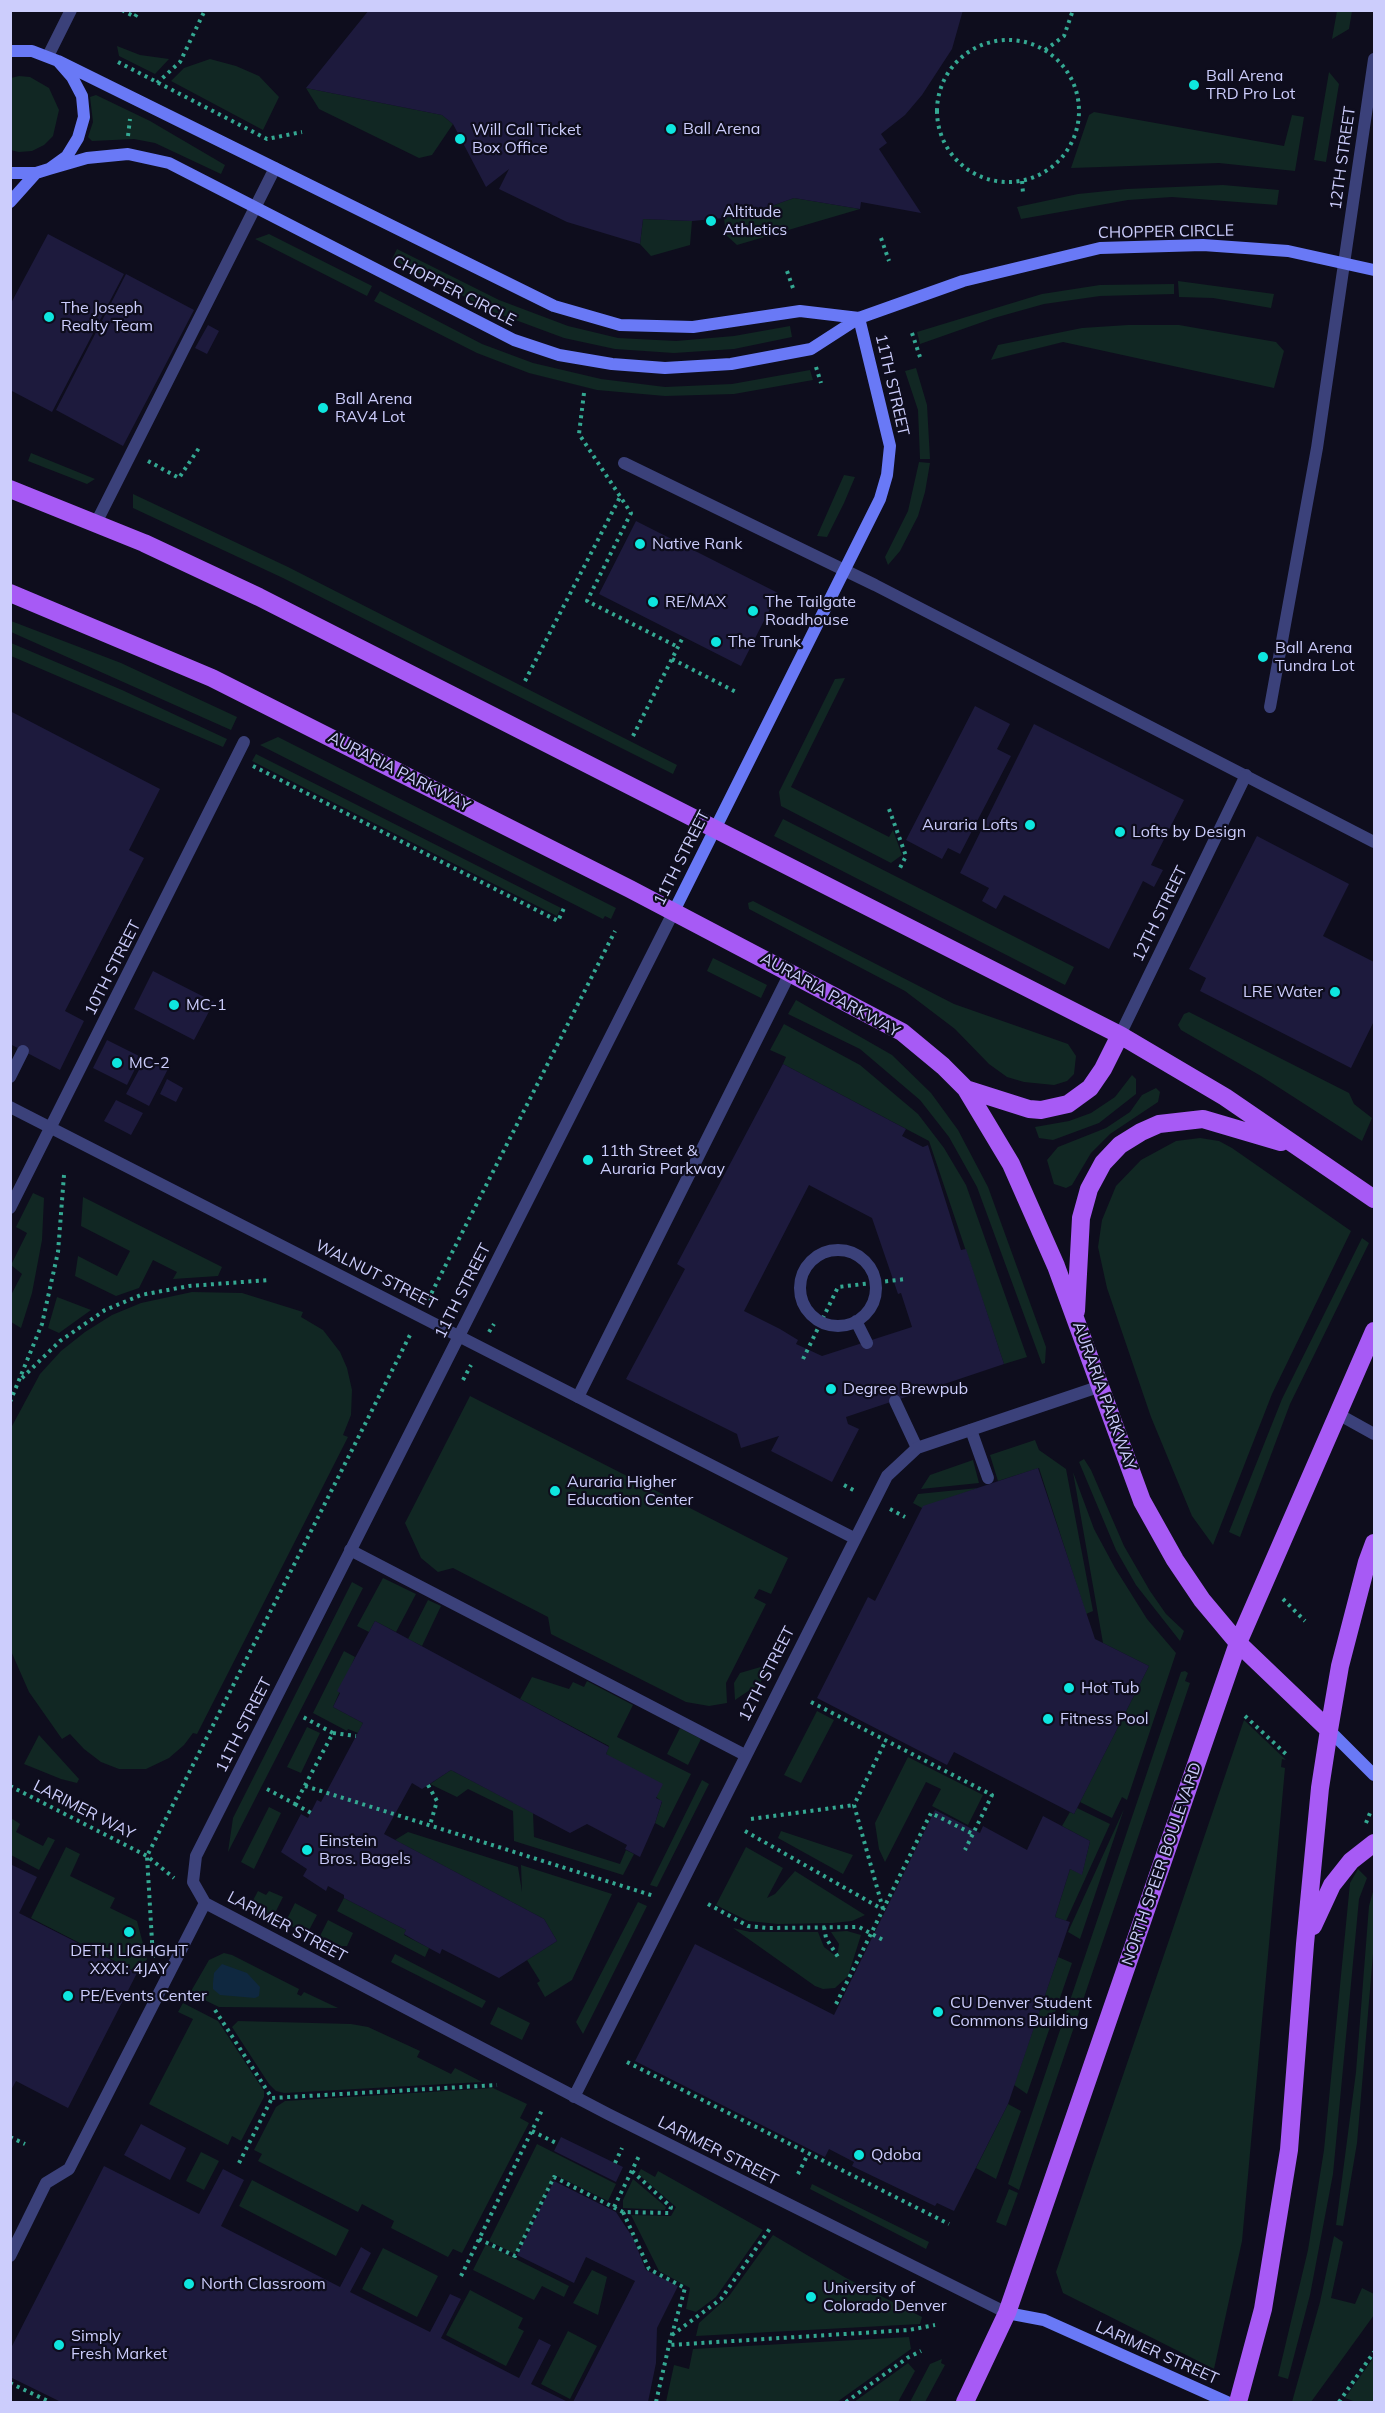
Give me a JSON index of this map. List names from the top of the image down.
{
  "streets": {
    "main road": ["AURARIA PARKWAY", "NORTH SPEER BOULEVARD"],
    "street": [
      "12TH STREET",
      "CHOPPER CIRCLE",
      "11TH STREET",
      "10TH STREET",
      "WALNUT STREET",
      "LARIMER STREET"
    ],
    "path": ["LARIMER WAY"]
  },
  "crossings": [
    ["12TH STREET", "CHOPPER CIRCLE"],
    ["12TH STREET", "AURARIA PARKWAY"],
    ["12TH STREET", "WALNUT STREET"],
    ["12TH STREET", "LARIMER STREET"],
    ["CHOPPER CIRCLE", "11TH STREET"],
    ["11TH STREET", "AURARIA PARKWAY"],
    ["11TH STREET", "WALNUT STREET"],
    ["11TH STREET", "LARIMER STREET"],
    ["AURARIA PARKWAY", "NORTH SPEER BOULEVARD"],
    ["10TH STREET", "WALNUT STREET"],
    ["NORTH SPEER BOULEVARD", "LARIMER STREET"]
  ],
  "places": [
    "Ball Arena TRD Pro Lot",
    "Ball Arena",
    "Will Call Ticket Box Office",
    "Altitude Athletics",
    "The Joseph Realty Team",
    "Ball Arena RAV4 Lot",
    "Native Rank",
    "RE/MAX",
    "The Tailgate Roadhouse",
    "The Trunk",
    "Ball Arena Tundra Lot",
    "Auraria Lofts",
    "Lofts by Design",
    "LRE Water",
    "MC-1",
    "MC-2",
    "11th Street & Auraria Parkway",
    "Degree Brewpub",
    "Auraria Higher Education Center",
    "Hot Tub",
    "Fitness Pool",
    "Einstein Bros. Bagels",
    "DETH LIGHGHT XXXI: 4JAY",
    "PE/Events Center",
    "CU Denver Student Commons Building",
    "Qdoba",
    "North Classroom",
    "University of Colorado Denver",
    "Simply Fresh Market"
  ]
}
